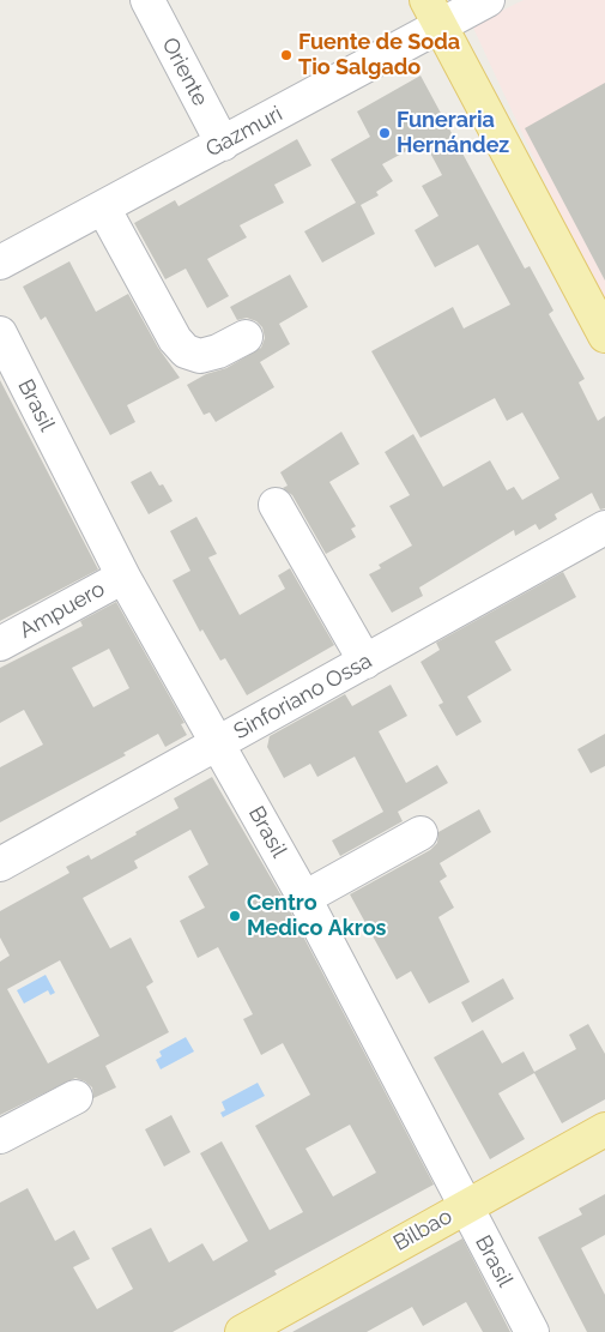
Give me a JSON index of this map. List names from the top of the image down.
{
  "streets": {
    "main road": ["Bilbao"],
    "street": [
      "Oriente",
      "Gazmuri",
      "Brasil",
      "Ampuero",
      "Sinforiano Ossa"
    ]
  },
  "crossings": [
    ["Oriente", "Gazmuri"],
    ["Brasil", "Ampuero"],
    ["Brasil", "Sinforiano Ossa"],
    ["Brasil", "Bilbao"]
  ],
  "places": ["Fuente de Soda Tio Salgado", "Funeraria Hernández", "Centro Medico Akros"]
}
